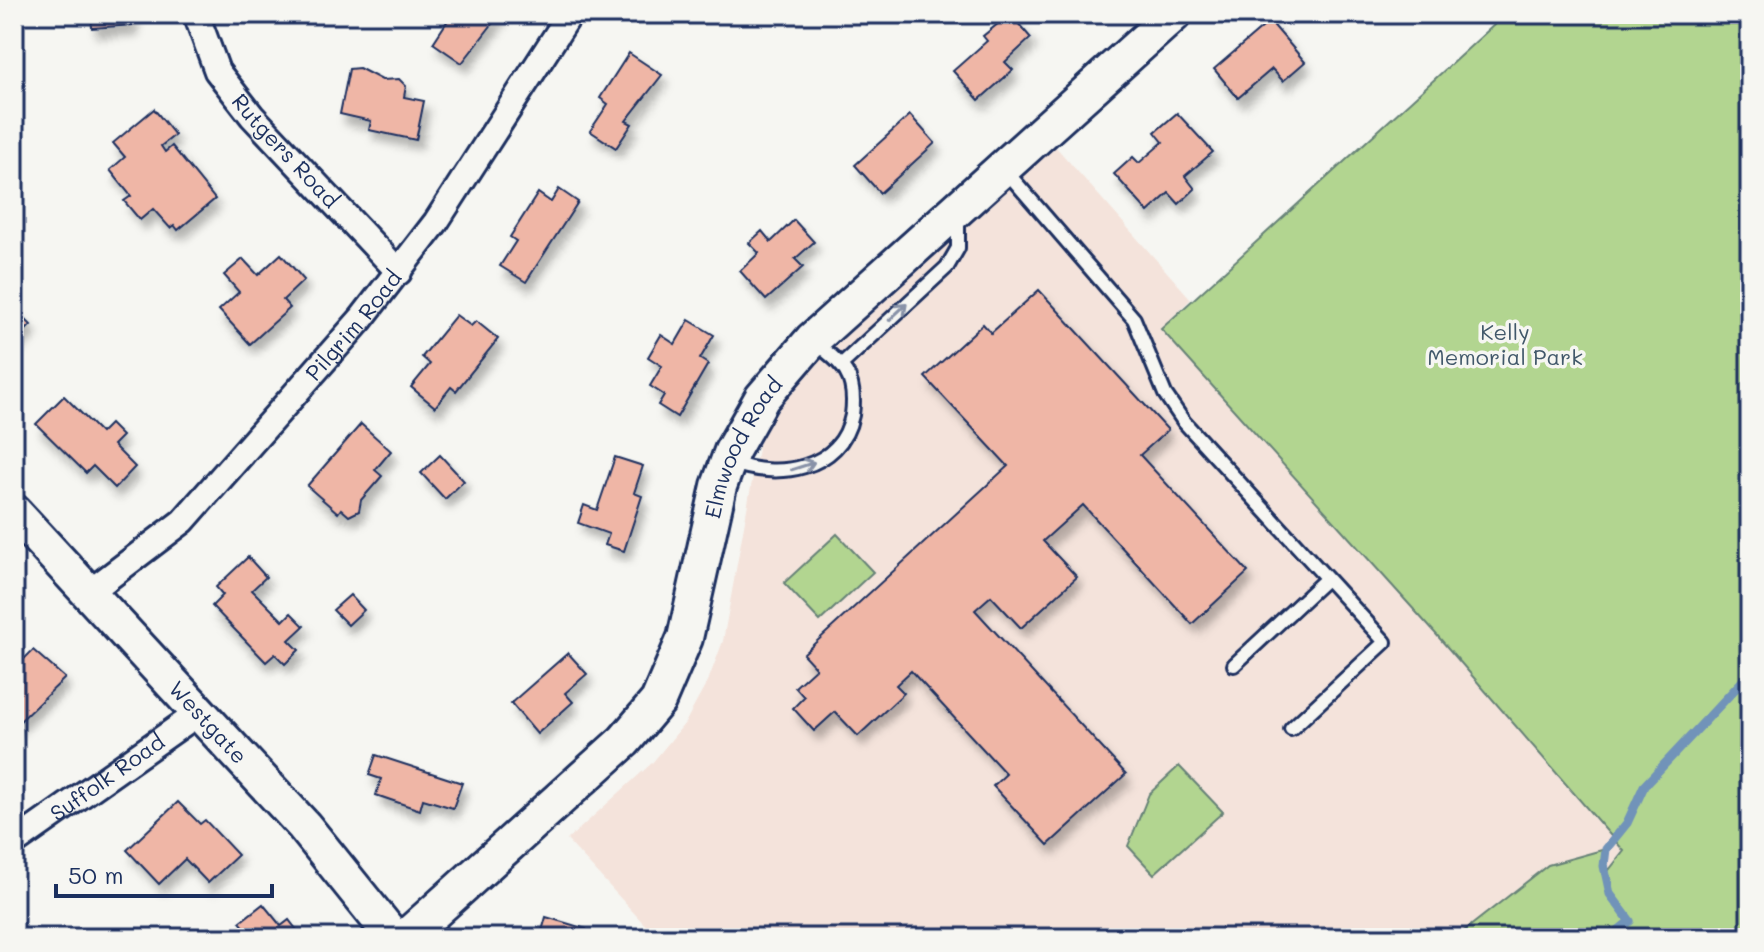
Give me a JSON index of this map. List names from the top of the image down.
{
  "streets": {
    "street": [
      "Rutgers Road",
      "Pilgrim Road",
      "Elmwood Road",
      "Westgate",
      "Suffolk Road"
    ]
  },
  "crossings": [
    ["Rutgers Road", "Pilgrim Road"],
    ["Pilgrim Road", "Westgate"],
    ["Westgate", "Suffolk Road"]
  ],
  "parks": ["Kelly Memorial Park"],
  "scale_bar": "50 m"
}
